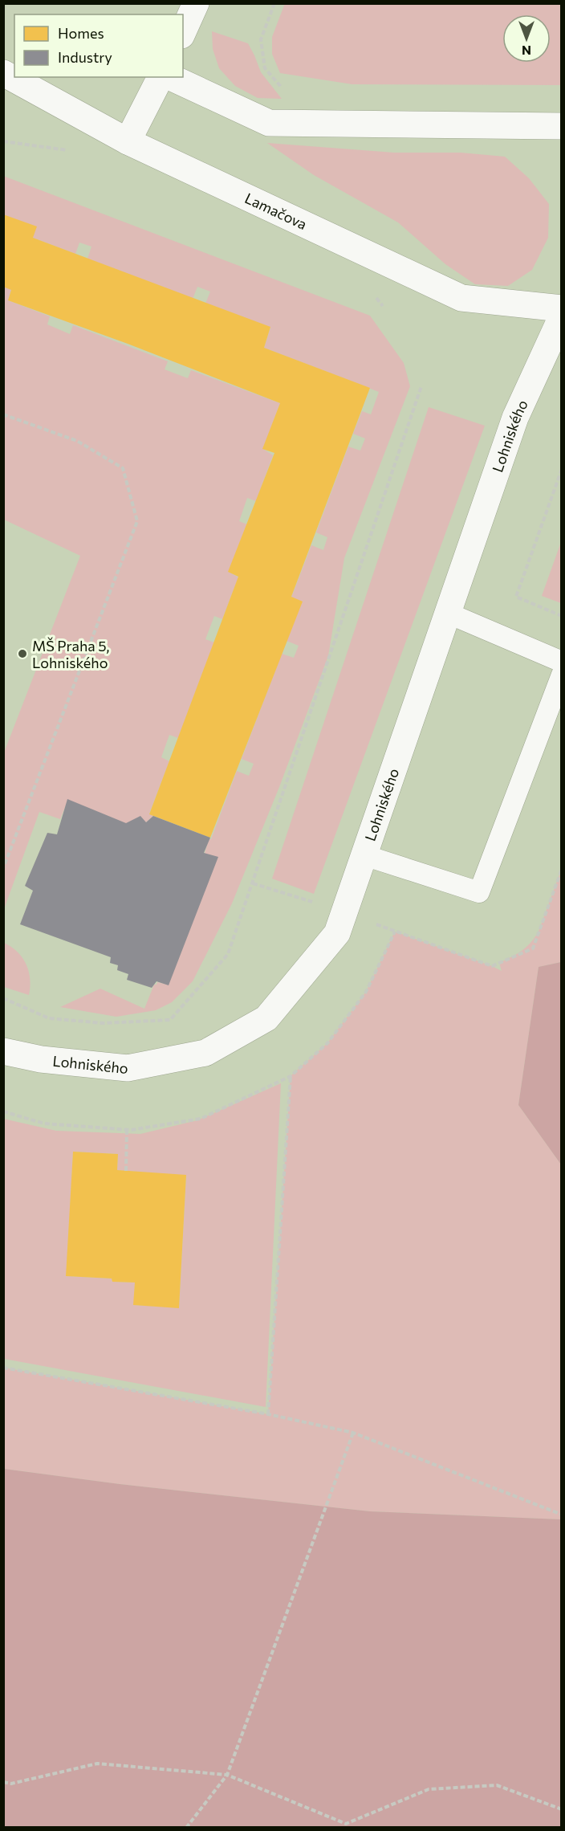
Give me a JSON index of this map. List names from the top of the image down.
{
  "streets": {
    "street": ["Lamačova", "Lohniského"]
  },
  "places": ["MŠ Praha 5, Lohniského"],
  "legend": ["Homes", "Industry"],
  "north": "bottom"
}
